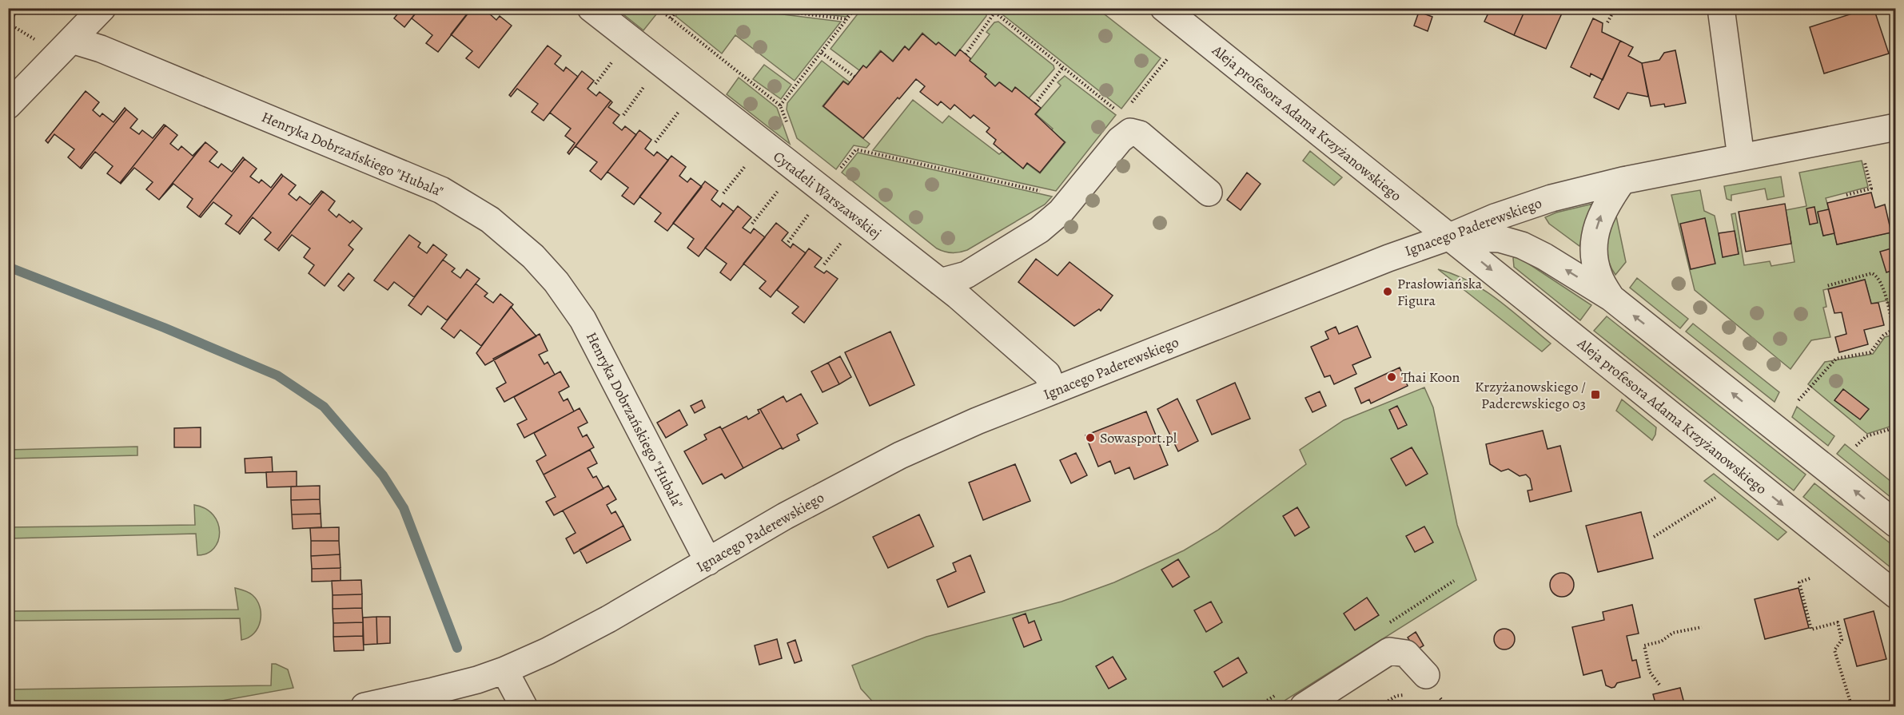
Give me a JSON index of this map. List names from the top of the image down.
{
  "streets": {
    "street": [
      "Aleja profesora Adama Krzyżanowskiego",
      "Henryka Dobrzańskiego \"Hubala\"",
      "Cytadeli Warszawskiej",
      "Ignacego Paderewskiego"
    ]
  },
  "crossings": [
    ["Aleja profesora Adama Krzyżanowskiego", "Ignacego Paderewskiego"],
    ["Henryka Dobrzańskiego \"Hubala\"", "Ignacego Paderewskiego"],
    ["Cytadeli Warszawskiej", "Ignacego Paderewskiego"]
  ],
  "places": {
    "other": ["Prasłowiańska Figura", "Thai Koon", "Sowasport.pl"],
    "transit": ["Krzyżanowskiego / Paderewskiego 03"]
  }
}
